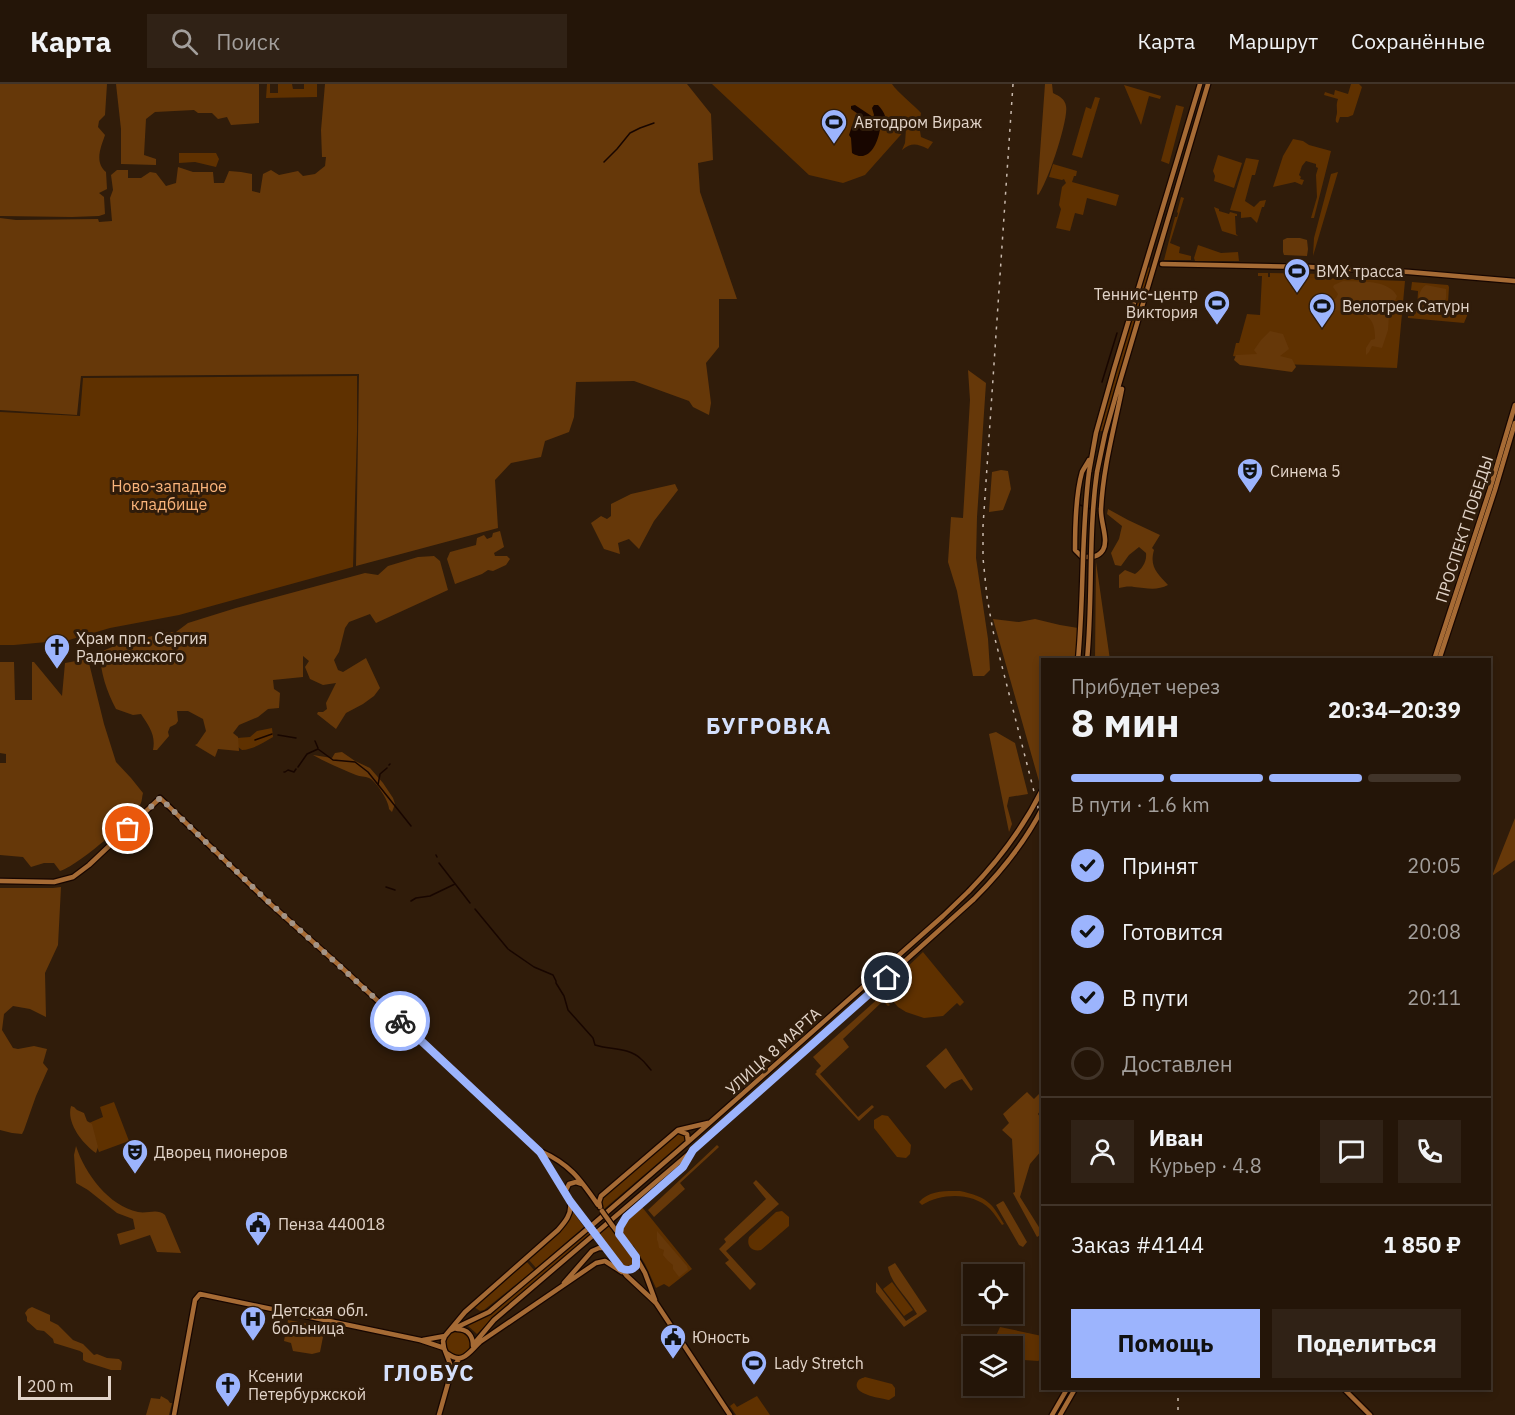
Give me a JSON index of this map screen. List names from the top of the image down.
{
  "streets": {
    "main road": ["ПРОСПЕКТ ПОБЕДЫ", "УЛИЦА 8 МАРТА"]
  },
  "districts": ["БУГРОВКА", "ГЛОБУС"],
  "parks": ["Ново-западное кладбище"],
  "places": {
    "sports": [
      "Автодром Вираж",
      "BMX трасса",
      "Теннис-центр Виктория",
      "Велотрек Сатурн",
      "Lady Stretch"
    ],
    "theatre": ["Синема 5", "Дворец пионеров"],
    "church": ["Храм прп. Сергия Радонежского", "Ксении Петербуржской"],
    "public building": ["Пенза 440018", "Юность"],
    "hospital": ["Детская обл. больница"]
  },
  "scale_bar": "200 m",
  "page": {
    "header": "Карта",
    "search": "Поиск",
    "nav": ["Карта", "Маршрут", "Сохранённые"],
    "heading": ["8 мин", "Прибудет через", "20:34–20:39"],
    "panel": [
      "Иван",
      "Курьер · 4.8",
      "Заказ #4144",
      "1 850 ₽"
    ],
    "bar": "В пути · 1.6 km",
    "list": [
      ["Принят", "20:05"],
      ["Готовится", "20:08"],
      ["В пути", "20:11"],
      "Доставлен"
    ],
    "buttons": ["Помощь", "Поделиться"],
    "scale": "200 m"
  }
}
